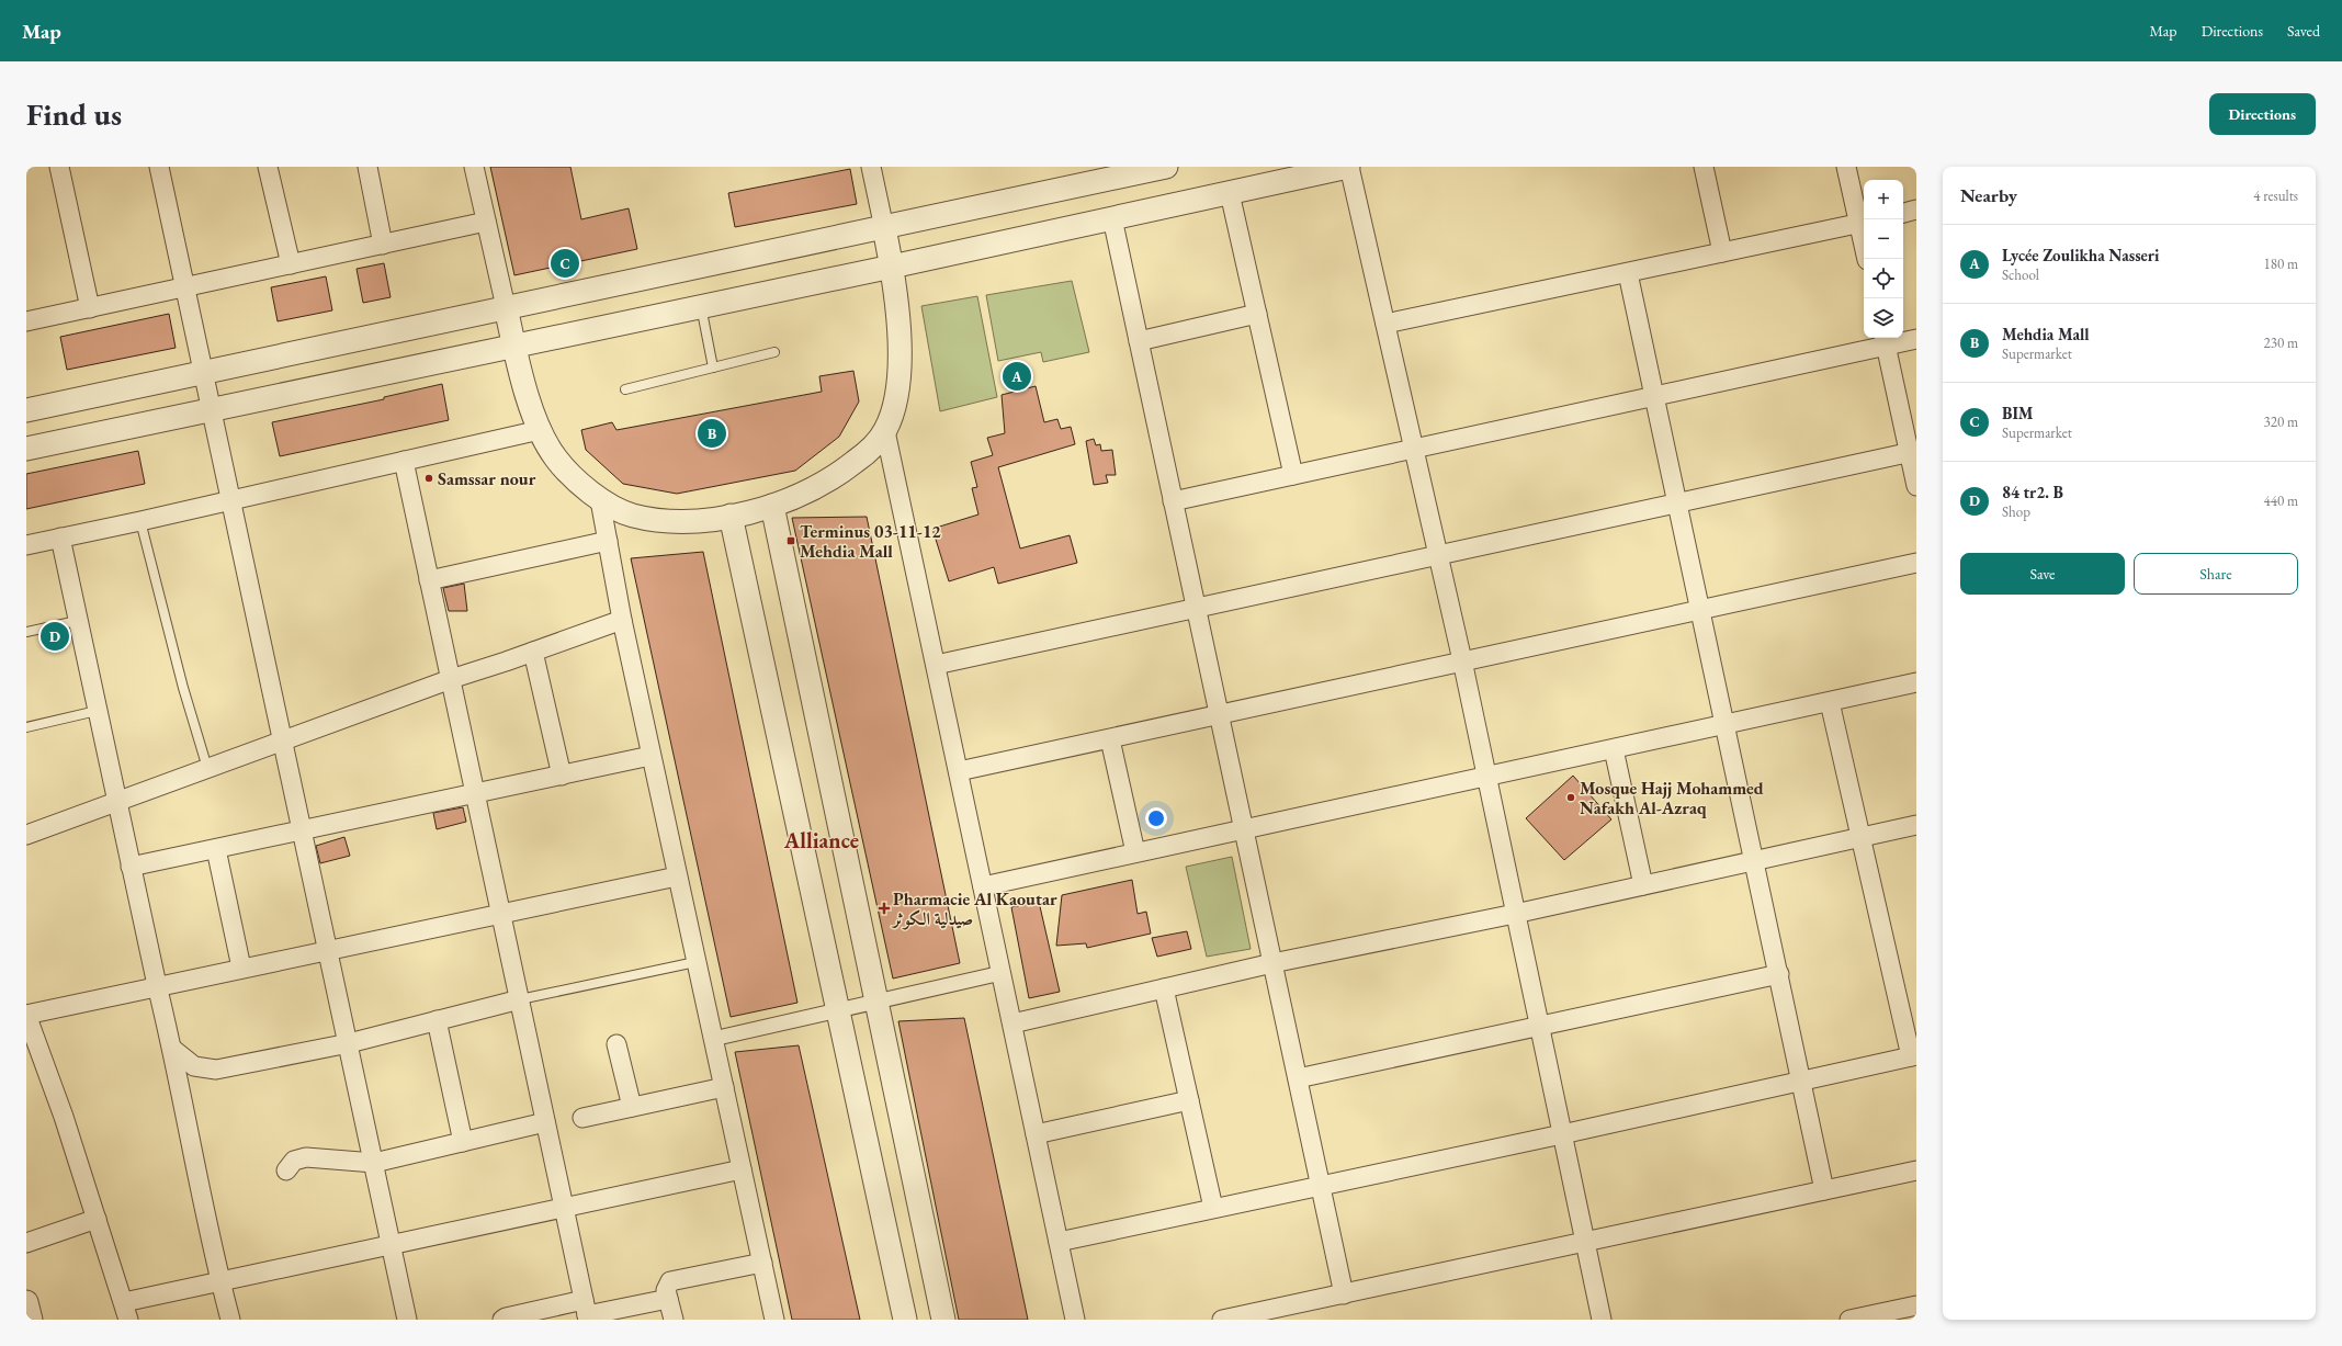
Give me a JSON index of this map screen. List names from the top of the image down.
{
  "districts": ["Alliance"],
  "places": {
    "other": ["Samssar nour", "Mosque Hajj Mohammed Nafakh Al-Azraq"],
    "transit": ["Terminus 03-11-12 Mehdia Mall"],
    "health": ["Pharmacie Al Kaoutar صيدلية الكوثر"]
  },
  "page": {
    "header": "Map",
    "nav": ["Map", "Directions", "Saved"],
    "buttons": [
      "Directions",
      ["Save", "Share"]
    ],
    "title": "Find us",
    "heading": ["Nearby", "4 results"],
    "map_buttons": ["+", "−"],
    "list": [
      {
        "mark": "A",
        "name": "Lycée Zoulikha Nasseri",
        "note": "School",
        "value": "180 m"
      },
      {
        "mark": "B",
        "name": "Mehdia Mall",
        "note": "Supermarket",
        "value": "230 m"
      },
      {
        "mark": "C",
        "name": "BIM",
        "note": "Supermarket",
        "value": "320 m"
      },
      {
        "mark": "D",
        "name": "84 tr2. B",
        "note": "Shop",
        "value": "440 m"
      }
    ],
    "pins": [
      "C",
      "A",
      "B",
      "D"
    ]
  }
}
